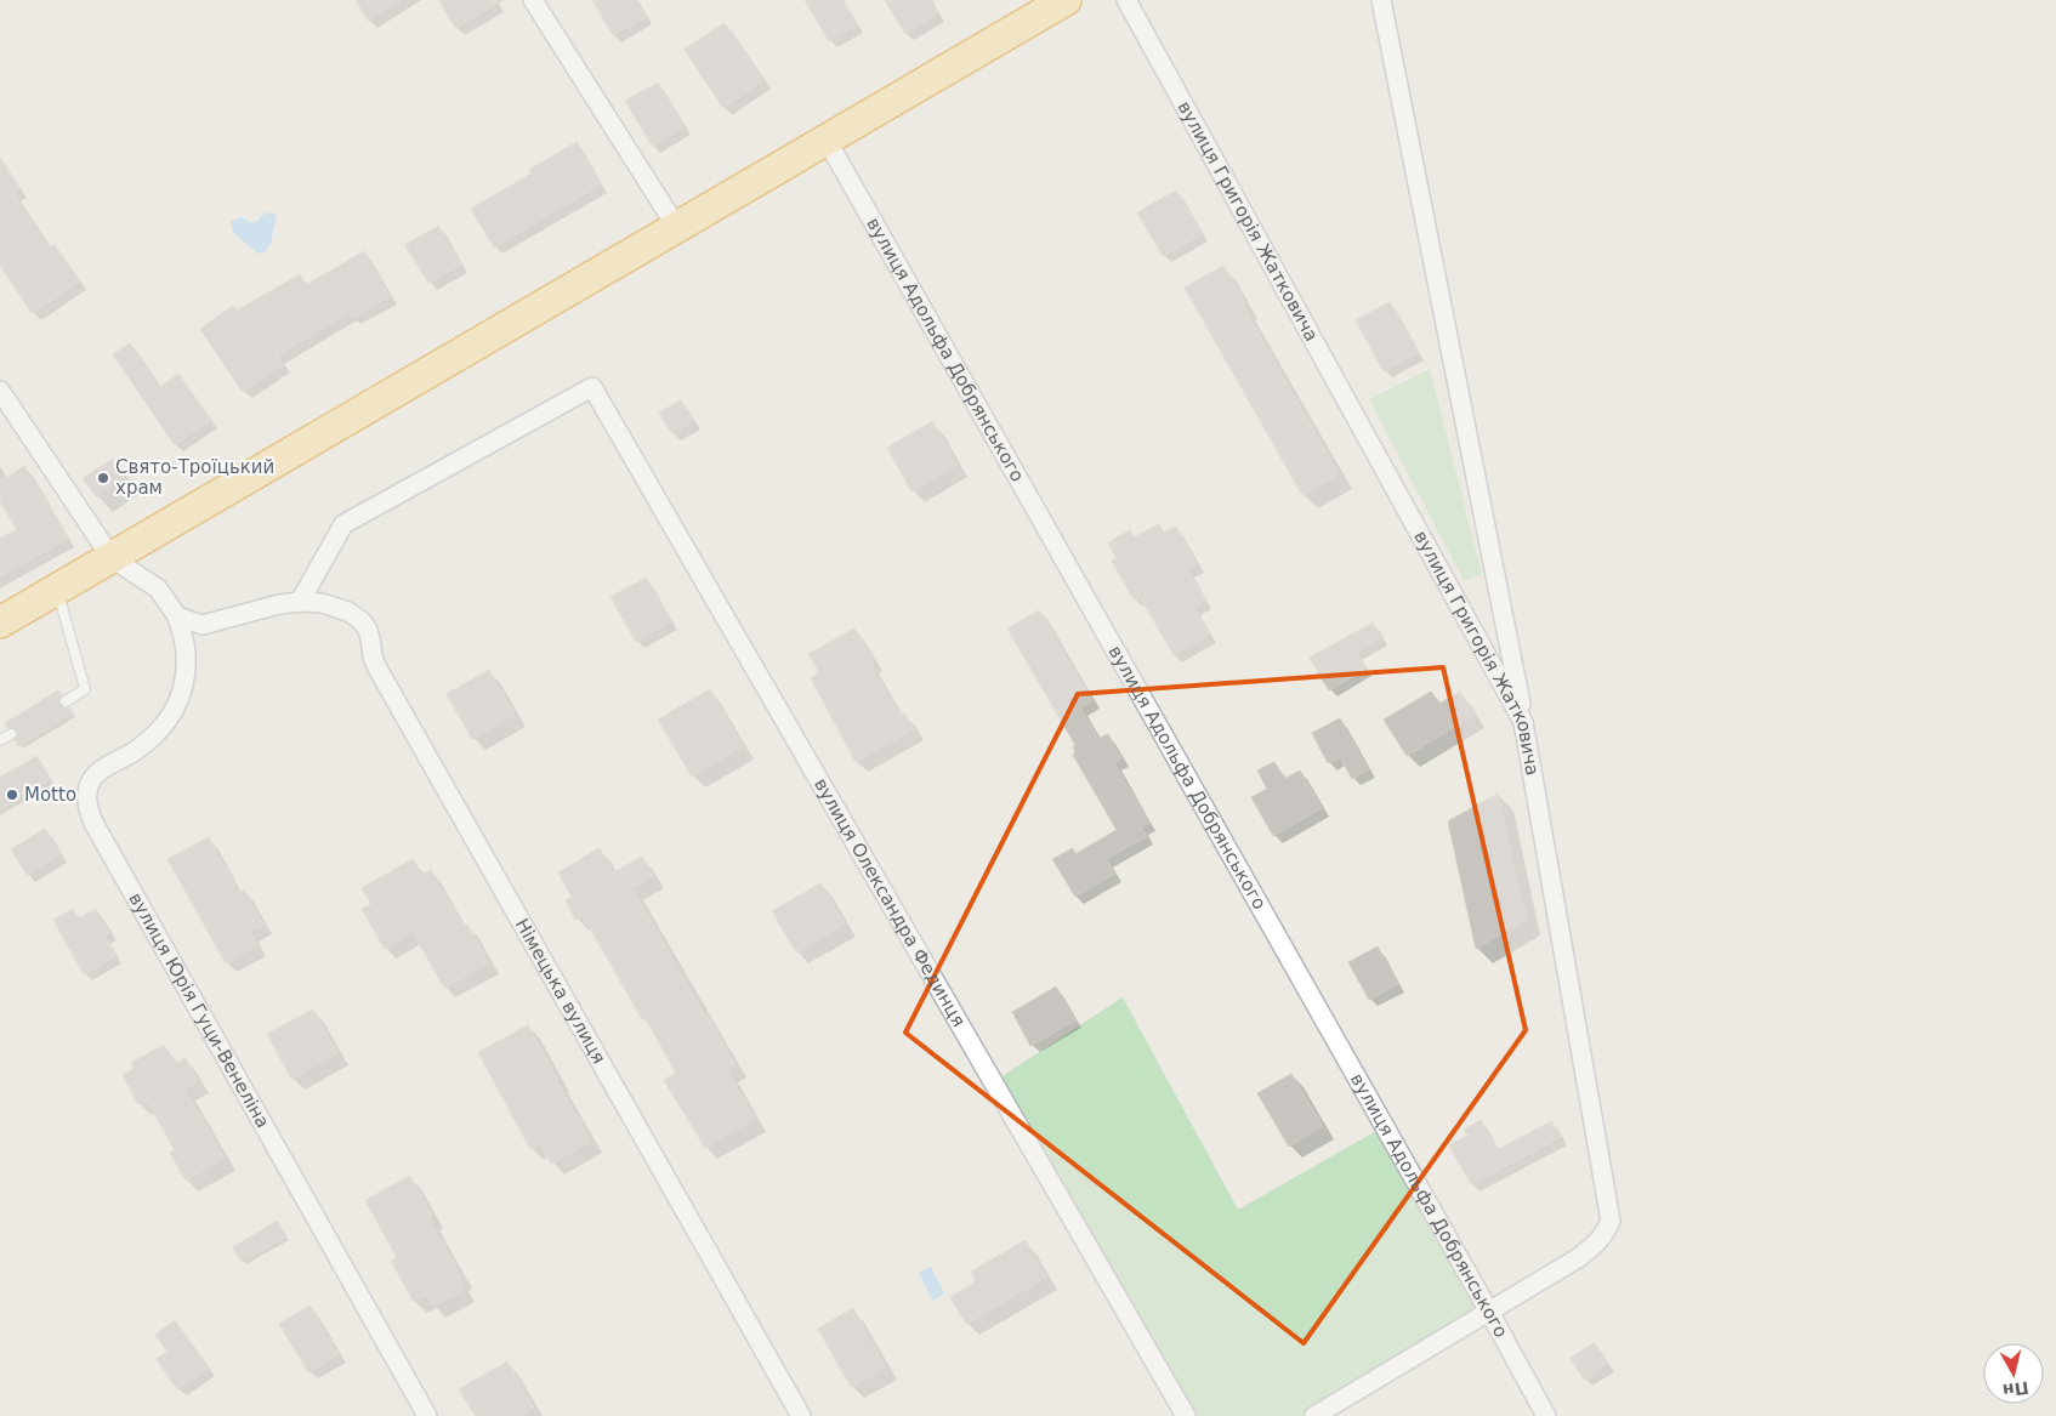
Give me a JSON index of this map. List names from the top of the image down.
{
  "streets": {
    "street": [
      "вулиця Григорія Жатковича",
      "вулиця Адольфа Добрянського",
      "вулиця Олександра Фединця",
      "Німецька вулиця",
      "вулиця Юрія Гуци-Венеліна"
    ]
  },
  "crossings": [
    ["вулиця Григорія Жатковича", "вулиця Адольфа Добрянського"],
    ["вулиця Олександра Фединця", "Німецька вулиця"],
    ["Німецька вулиця", "вулиця Юрія Гуци-Венеліна"]
  ],
  "places": ["Свято-Троїцький храм", "Motto"],
  "north": "bottom"
}
